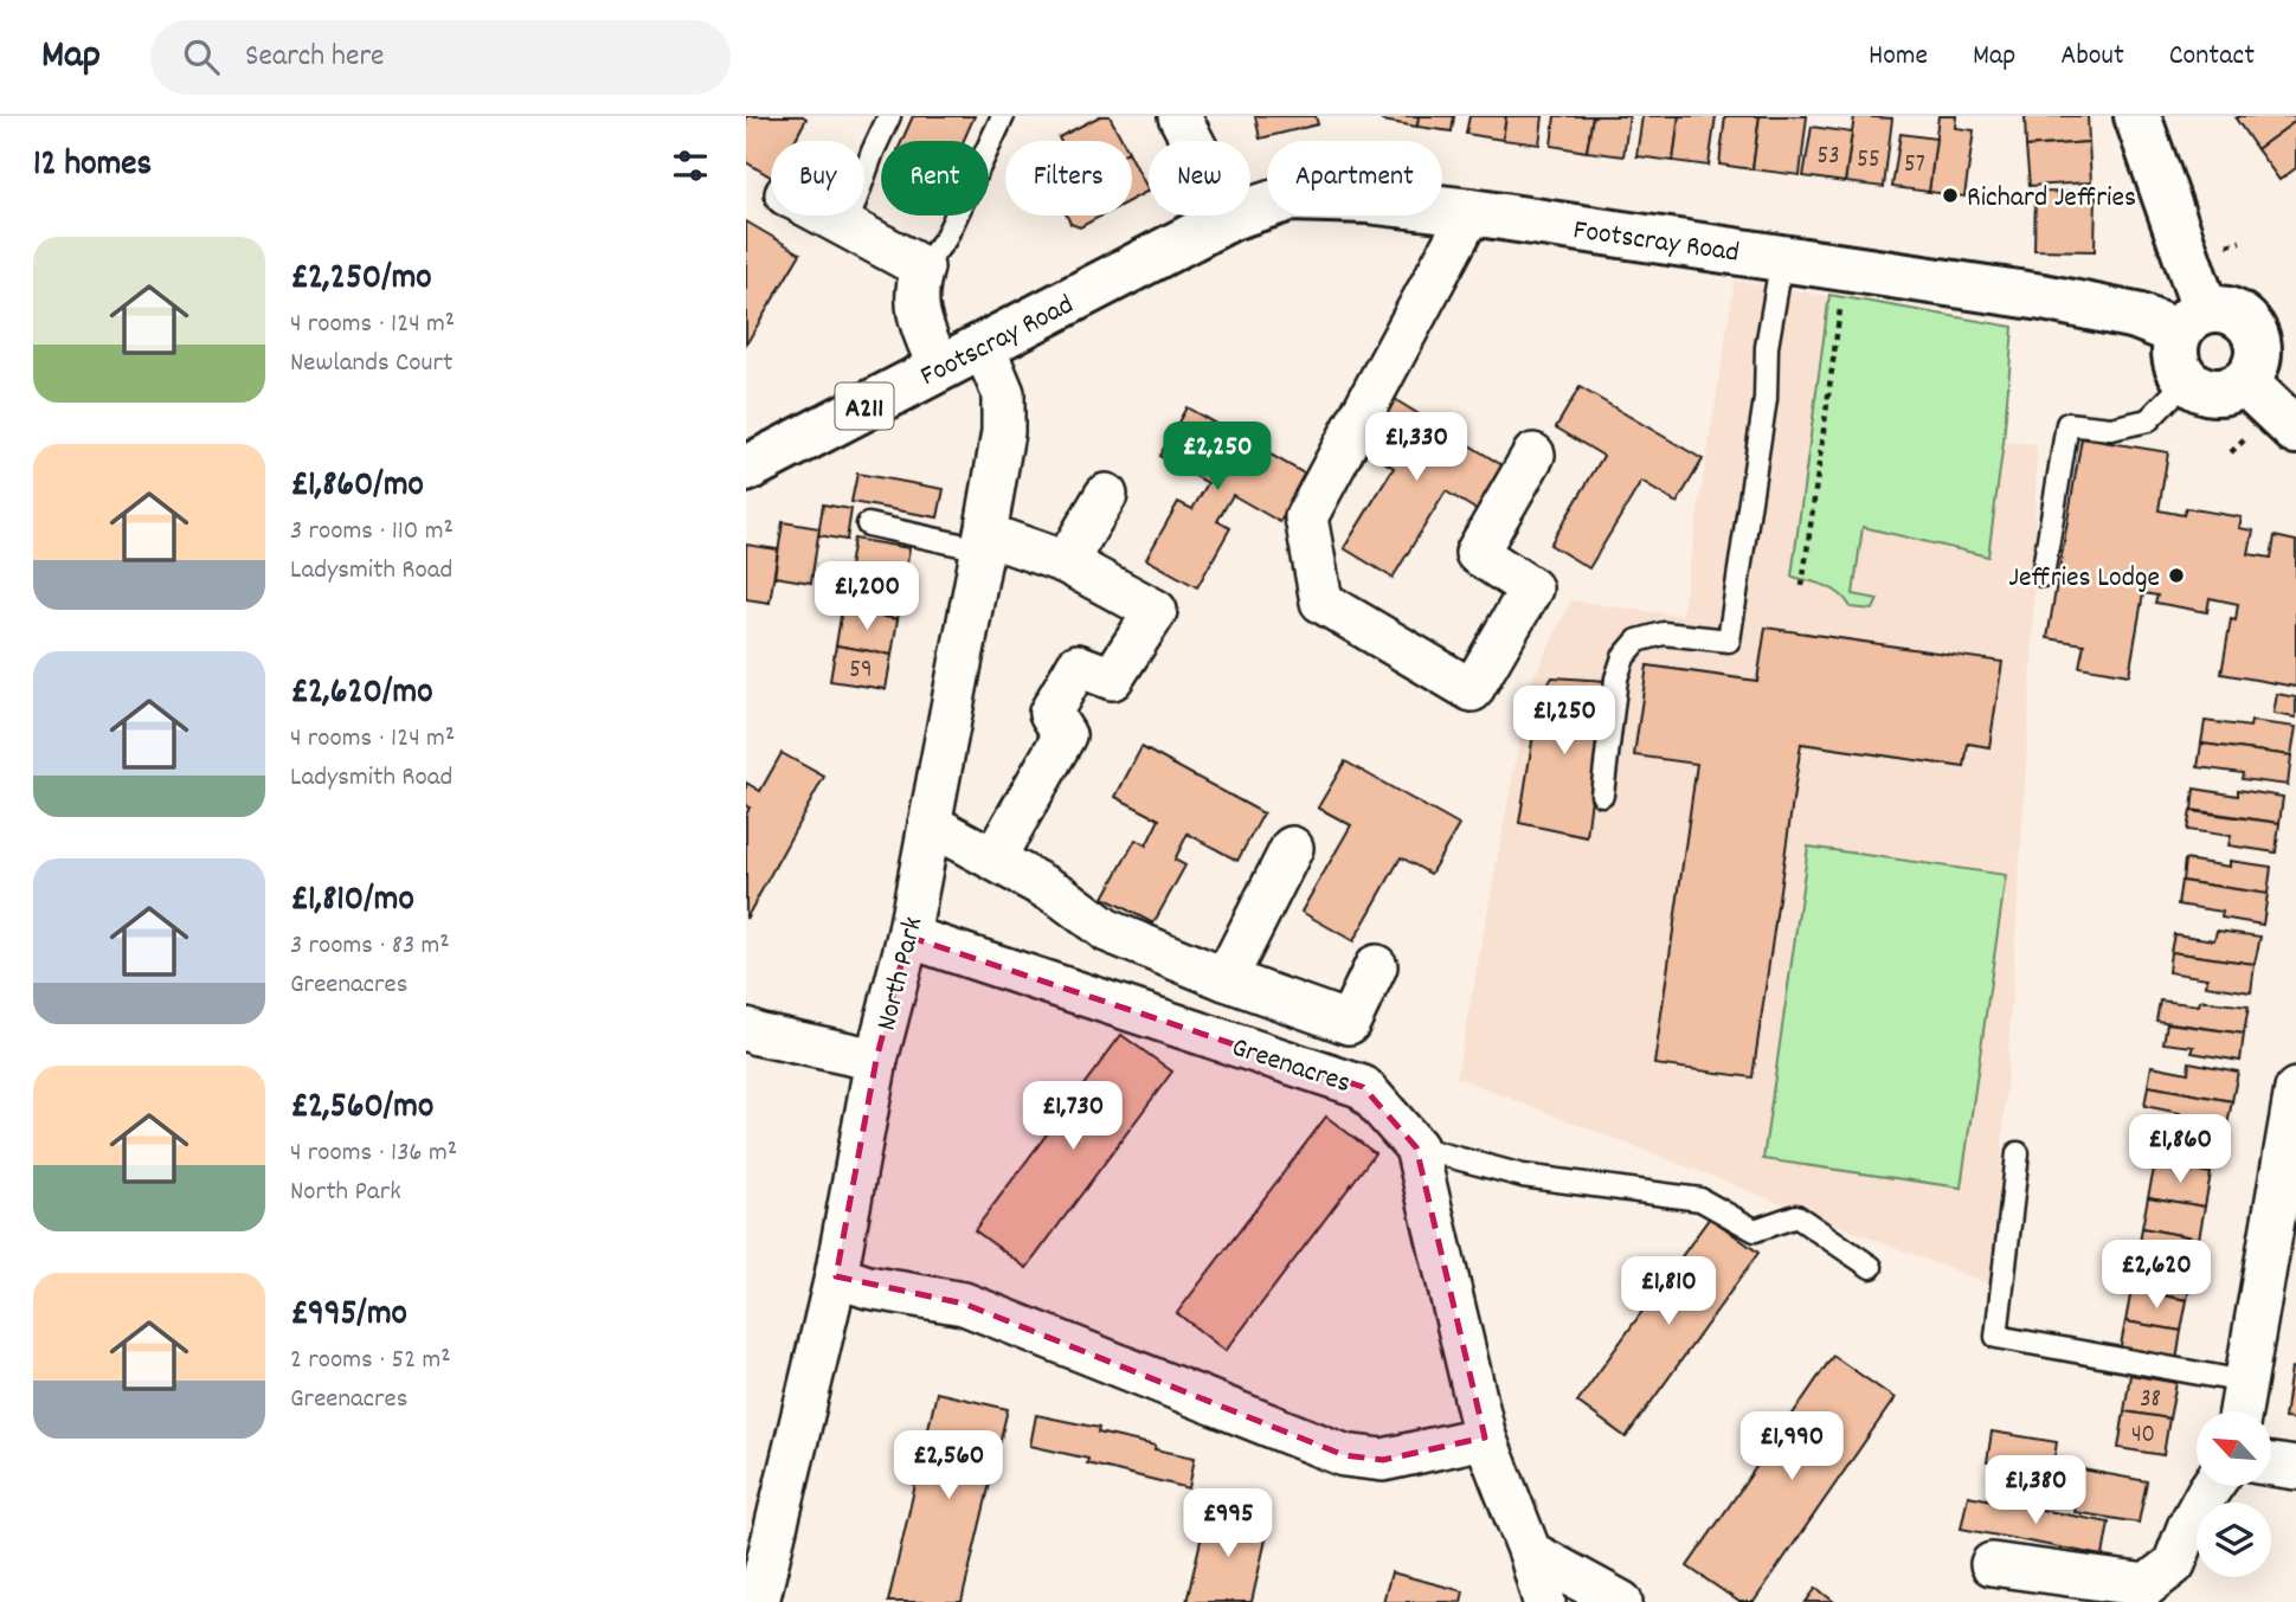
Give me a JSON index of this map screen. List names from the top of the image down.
{
  "streets": {
    "main road": ["Footscray Road", "A211"],
    "street": ["North Park", "Greenacres"]
  },
  "crossings": [
    ["Footscray Road", "A211"],
    ["Footscray Road", "North Park"],
    ["North Park", "Greenacres"]
  ],
  "places": ["Richard Jeffries", "Jeffries Lodge"],
  "house_numbers": [
    "53",
    "55",
    "57",
    "59",
    "38",
    "40"
  ],
  "north": "top left",
  "page": {
    "header": "Map",
    "search": "Search here",
    "nav": [
      "Home",
      "Map",
      "About",
      "Contact"
    ],
    "heading": "12 homes",
    "chip": [
      "Buy",
      "Rent",
      "Filters",
      "New",
      "Apartment"
    ],
    "list": [
      {
        "name": "£2,250/mo",
        "note": "4 rooms · 124 m² · Newlands Court"
      },
      {
        "name": "£1,860/mo",
        "note": "3 rooms · 110 m² · Ladysmith Road"
      },
      {
        "name": "£2,620/mo",
        "note": "4 rooms · 124 m² · Ladysmith Road"
      },
      {
        "name": "£1,810/mo",
        "note": "3 rooms · 83 m² · Greenacres"
      },
      {
        "name": "£2,560/mo",
        "note": "4 rooms · 136 m² · North Park"
      },
      {
        "name": "£995/mo",
        "note": "2 rooms · 52 m² · Greenacres"
      }
    ],
    "price": [
      "£1,330",
      "£2,250",
      "£1,200",
      "£1,250",
      "£1,730",
      "£1,860",
      "£2,620",
      "£1,810",
      "£1,990",
      "£2,560",
      "£1,380",
      "£995"
    ]
  }
}
